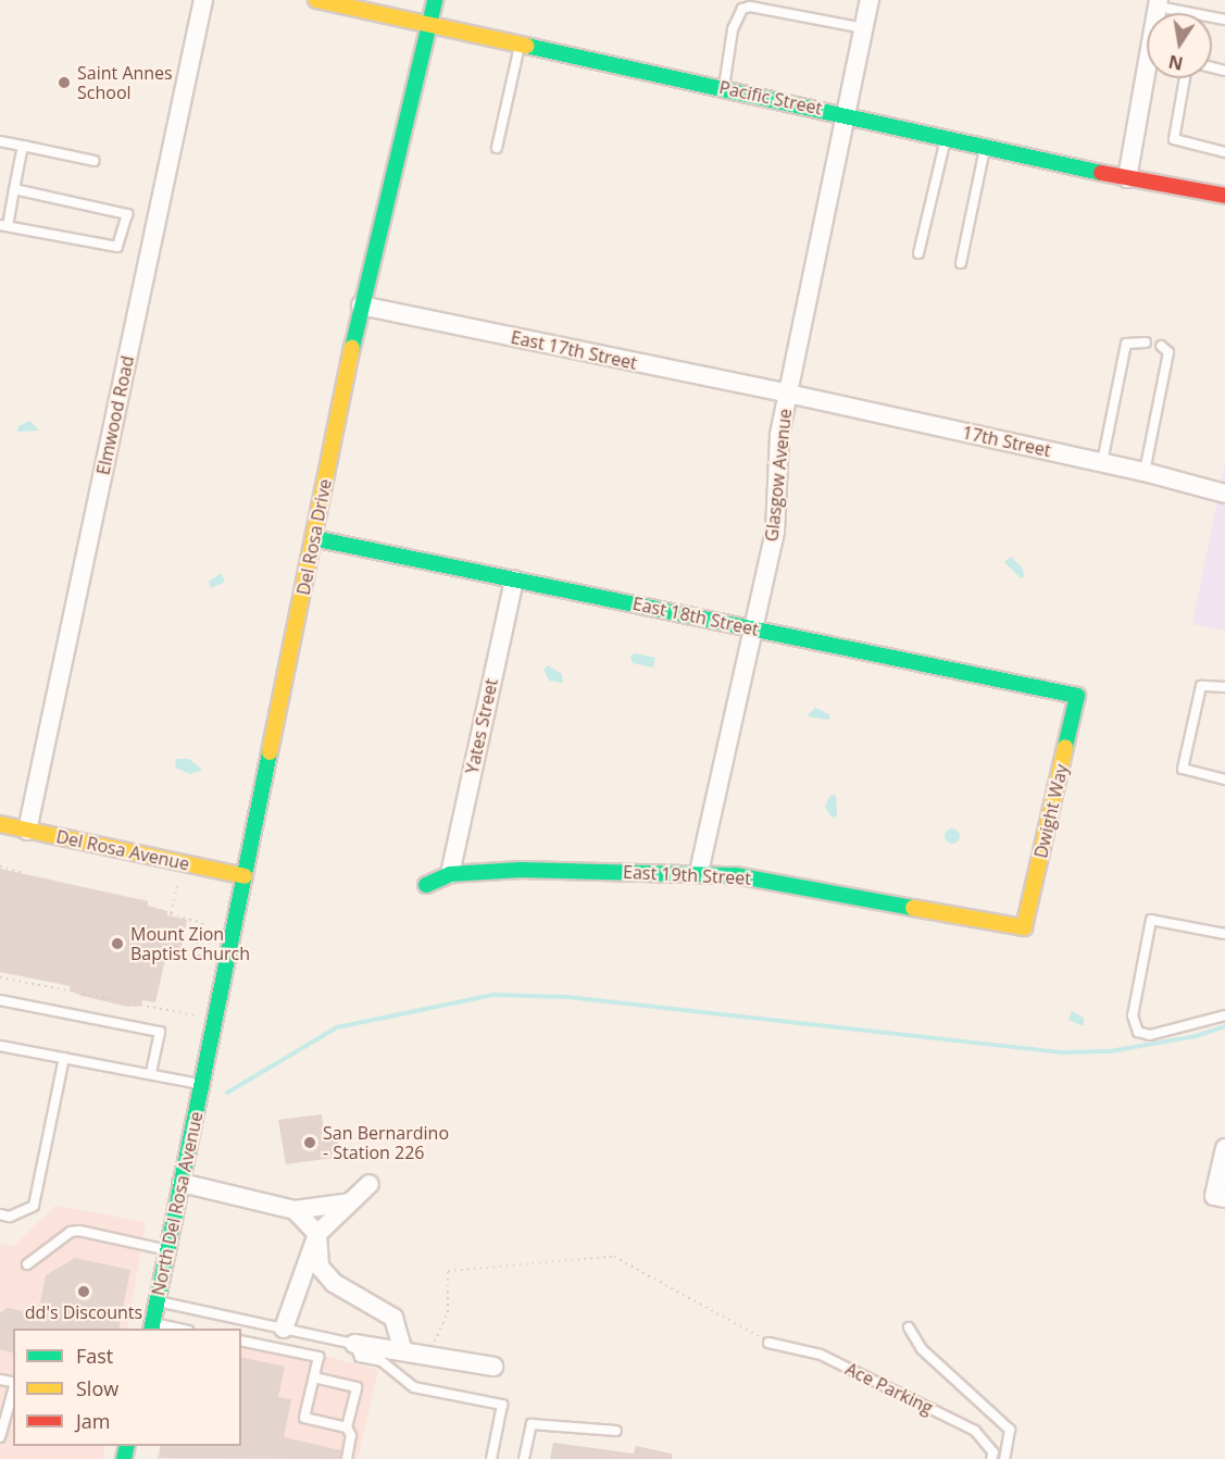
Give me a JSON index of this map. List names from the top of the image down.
{
  "streets": {
    "street": [
      "Pacific Street",
      "East 17th Street",
      "Elmwood Road",
      "17th Street",
      "Glasgow Avenue",
      "Del Rosa Drive",
      "East 18th Street",
      "Yates Street",
      "Dwight Way",
      "Del Rosa Avenue",
      "East 19th Street",
      "North Del Rosa Avenue"
    ],
    "lane": ["Ace Parking"]
  },
  "crossings": [
    ["Pacific Street", "Glasgow Avenue"],
    ["Pacific Street", "Del Rosa Drive"],
    ["East 17th Street", "17th Street"],
    ["East 17th Street", "Glasgow Avenue"],
    ["East 17th Street", "Del Rosa Drive"],
    ["Elmwood Road", "Del Rosa Avenue"],
    ["17th Street", "Glasgow Avenue"],
    ["Glasgow Avenue", "East 18th Street"],
    ["Glasgow Avenue", "East 19th Street"],
    ["Del Rosa Drive", "East 18th Street"],
    ["Del Rosa Drive", "Del Rosa Avenue"],
    ["Del Rosa Drive", "North Del Rosa Avenue"],
    ["East 18th Street", "Yates Street"],
    ["East 18th Street", "Dwight Way"],
    ["Yates Street", "East 19th Street"],
    ["Dwight Way", "East 19th Street"]
  ],
  "places": [
    "Saint Annes School",
    "Mount Zion Baptist Church",
    "San Bernardino - Station 226",
    "dd's Discounts"
  ],
  "legend": ["Fast", "Slow", "Jam"],
  "north": "bottom"
}
